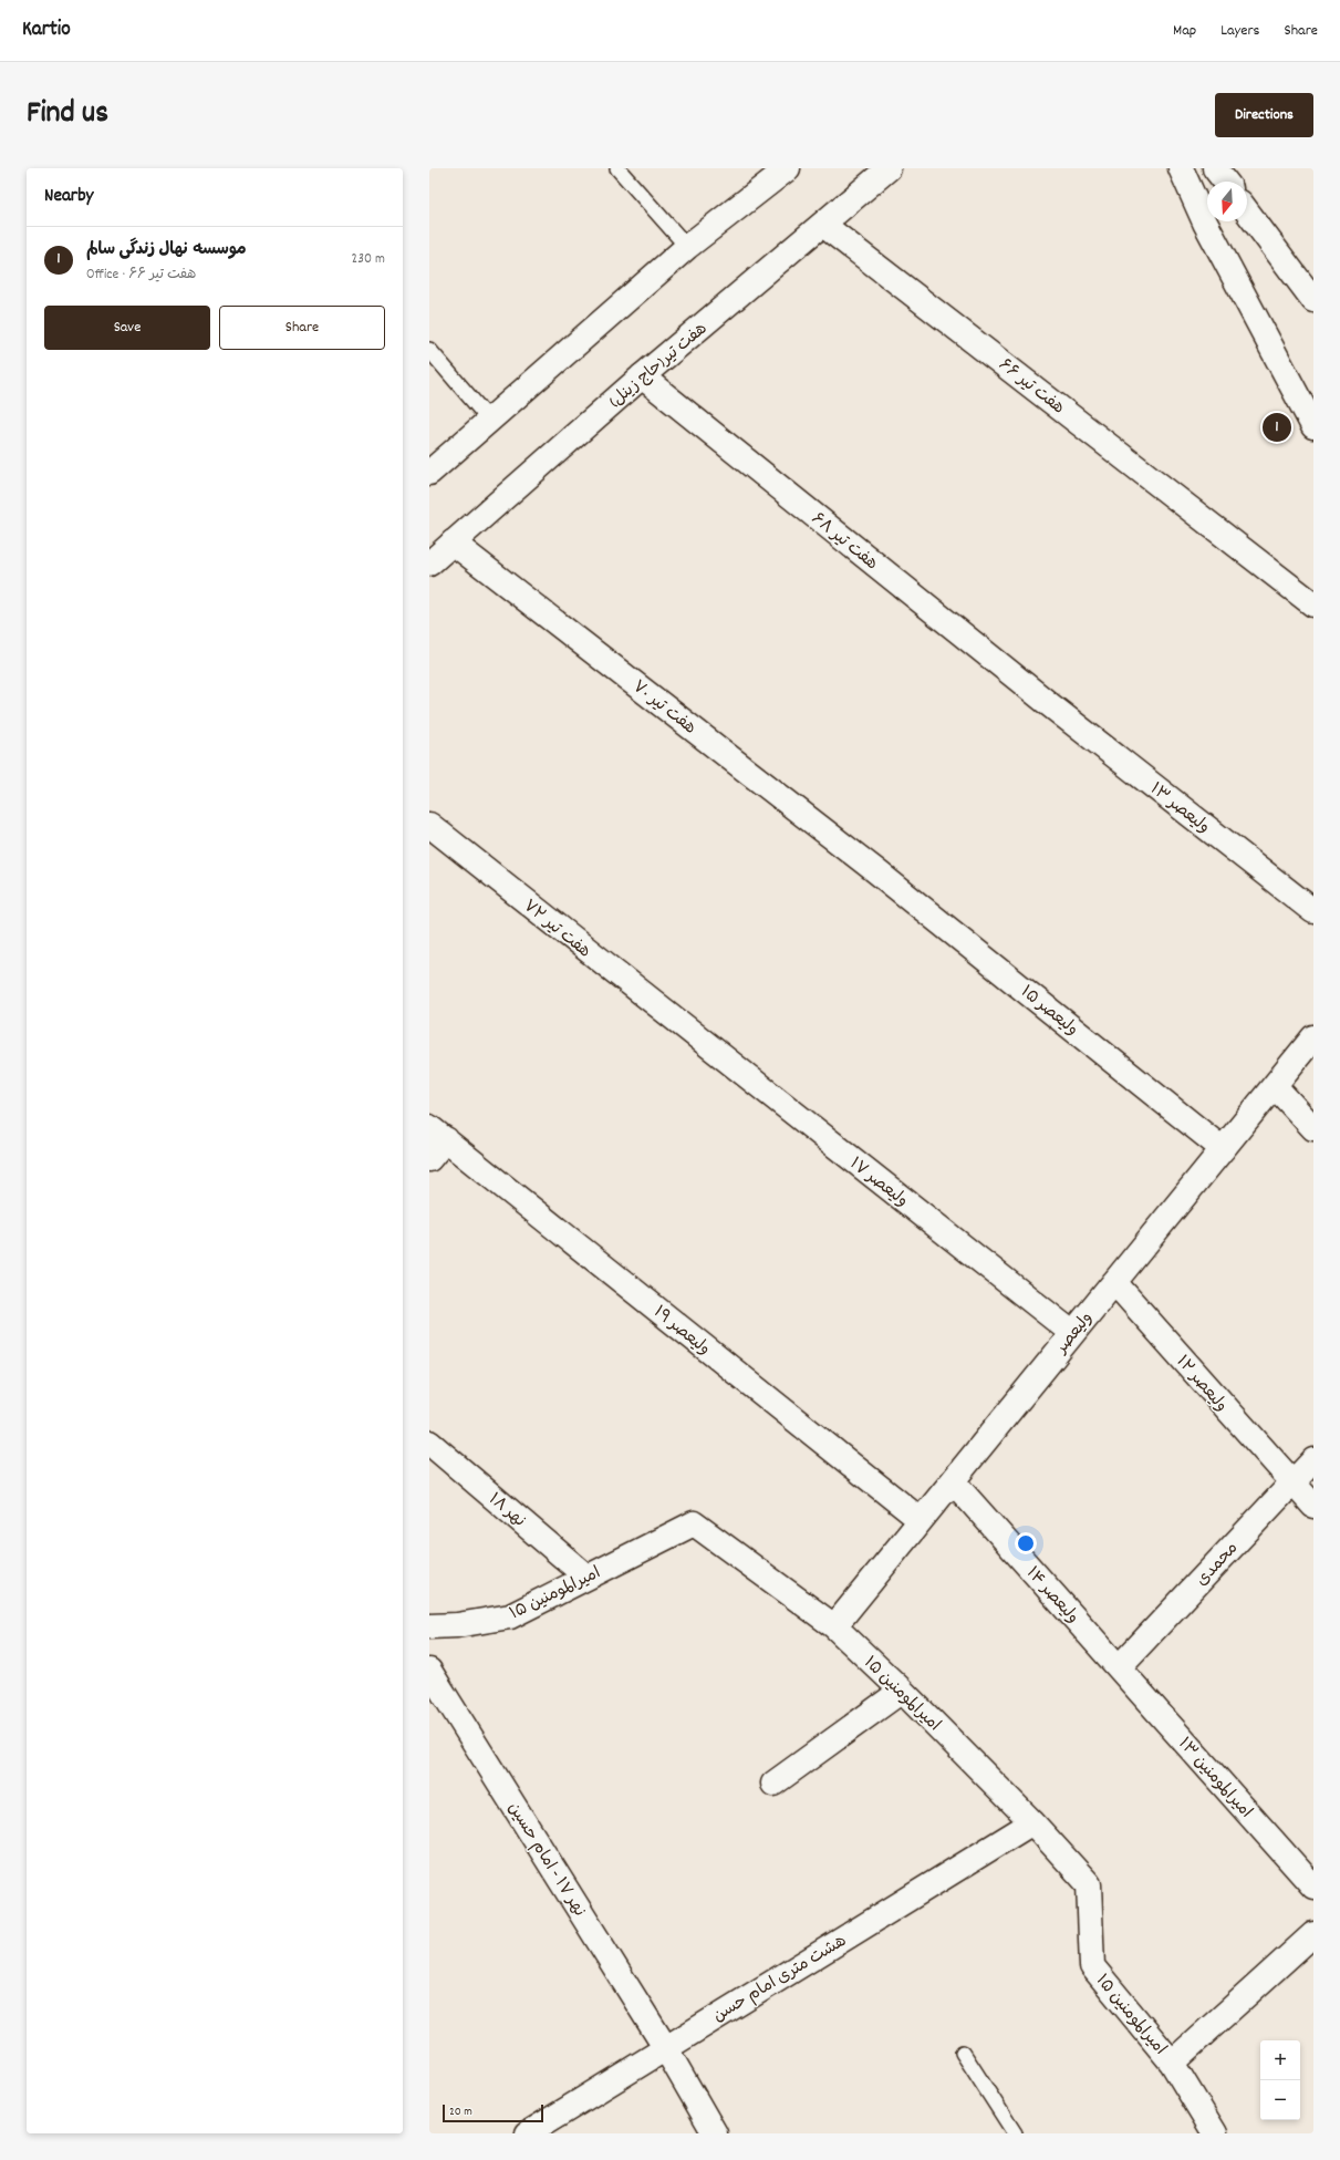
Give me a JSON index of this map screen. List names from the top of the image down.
{
  "streets": {
    "street": [
      "هفت تیر(حاج زینل)",
      "هفت تیر ۶۶",
      "هفت تیر ۶۸",
      "هفت تیر ۷۰",
      "ولیعصر ۱۳",
      "هفت تیر ۷۲",
      "ولیعصر ۱۵",
      "ولیعصر ۱۷",
      "ولیعصر ۱۹",
      "ولیعصر",
      "ولیعصر ۱۲",
      "نهر ۱۸",
      "محمدی",
      "امیرالمومنین ۱۵",
      "ولیعصر ۱۴",
      "امیرالمومنین ۱۳",
      "نهر ۱۷ - امام حسین",
      "هشت متری امام حسن"
    ]
  },
  "crossings": [
    ["هفت تیر(حاج زینل)", "هفت تیر ۶۶"],
    ["هفت تیر(حاج زینل)", "هفت تیر ۶۸"],
    ["هفت تیر(حاج زینل)", "هفت تیر ۷۰"],
    ["هفت تیر ۶۸", "ولیعصر ۱۳"],
    ["هفت تیر ۷۰", "ولیعصر ۱۵"],
    ["هفت تیر ۷۲", "ولیعصر ۱۷"],
    ["ولیعصر ۱۵", "ولیعصر"],
    ["ولیعصر ۱۷", "ولیعصر"],
    ["ولیعصر ۱۹", "ولیعصر"],
    ["ولیعصر", "ولیعصر ۱۲"],
    ["ولیعصر", "امیرالمومنین ۱۵"],
    ["ولیعصر", "ولیعصر ۱۴"],
    ["ولیعصر ۱۲", "محمدی"],
    ["نهر ۱۸", "امیرالمومنین ۱۵"],
    ["محمدی", "ولیعصر ۱۴"],
    ["محمدی", "امیرالمومنین ۱۳"],
    ["امیرالمومنین ۱۵", "هشت متری امام حسن"],
    ["ولیعصر ۱۴", "امیرالمومنین ۱۳"],
    ["نهر ۱۷ - امام حسین", "هشت متری امام حسن"]
  ],
  "scale_bar": "20 m",
  "north": "bottom",
  "page": {
    "header": "Kartio",
    "nav": ["Map", "Layers", "Share"],
    "title": "Find us",
    "buttons": [
      "Directions",
      ["Save", "Share"]
    ],
    "heading": "Nearby",
    "list": [
      {
        "mark": "1",
        "name": "موسسه نهال زندگی سالم",
        "note": "Office · هفت تیر ۶۶",
        "value": "230 m"
      }
    ],
    "pins": "1",
    "map_buttons": ["+", "−"],
    "scale": "20 m"
  }
}
